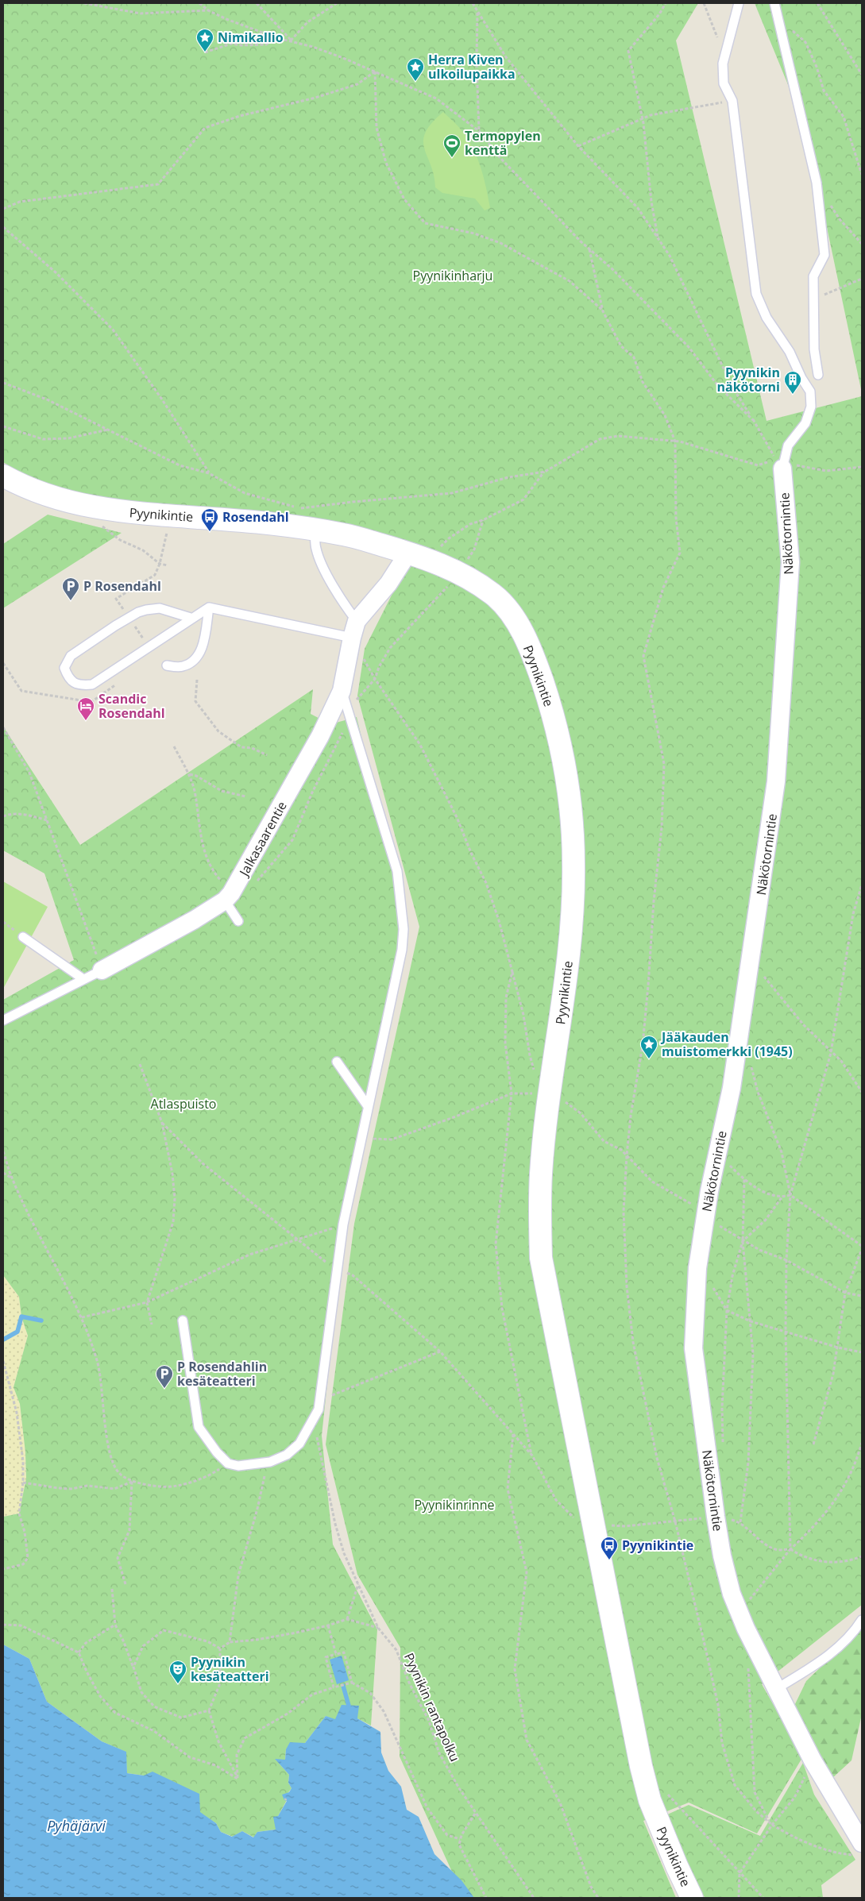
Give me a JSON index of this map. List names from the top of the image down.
{
  "streets": {
    "street": ["Pyynikintie", "Näkötornintie", "Jalkasaarentie"],
    "path": ["Pyynikin rantapolku"]
  },
  "crossings": [
    ["Pyynikintie", "Jalkasaarentie"]
  ],
  "water": ["Pyhäjärvi"],
  "parks": ["Pyynikinharju", "Atlaspuisto", "Pyynikinrinne"],
  "places": {
    "place": ["Nimikallio", "Herra Kiven ulkoilupaikka", "Jääkauden muistomerkki (1945)"],
    "sports": ["Termopylen kenttä"],
    "building": ["Pyynikin näkötorni"],
    "bus stop": ["Rosendahl", "Pyynikintie"],
    "parking": ["P Rosendahl", "P Rosendahlin kesäteatteri"],
    "hotel": ["Scandic Rosendahl"],
    "theatre": ["Pyynikin kesäteatteri"]
  }
}
